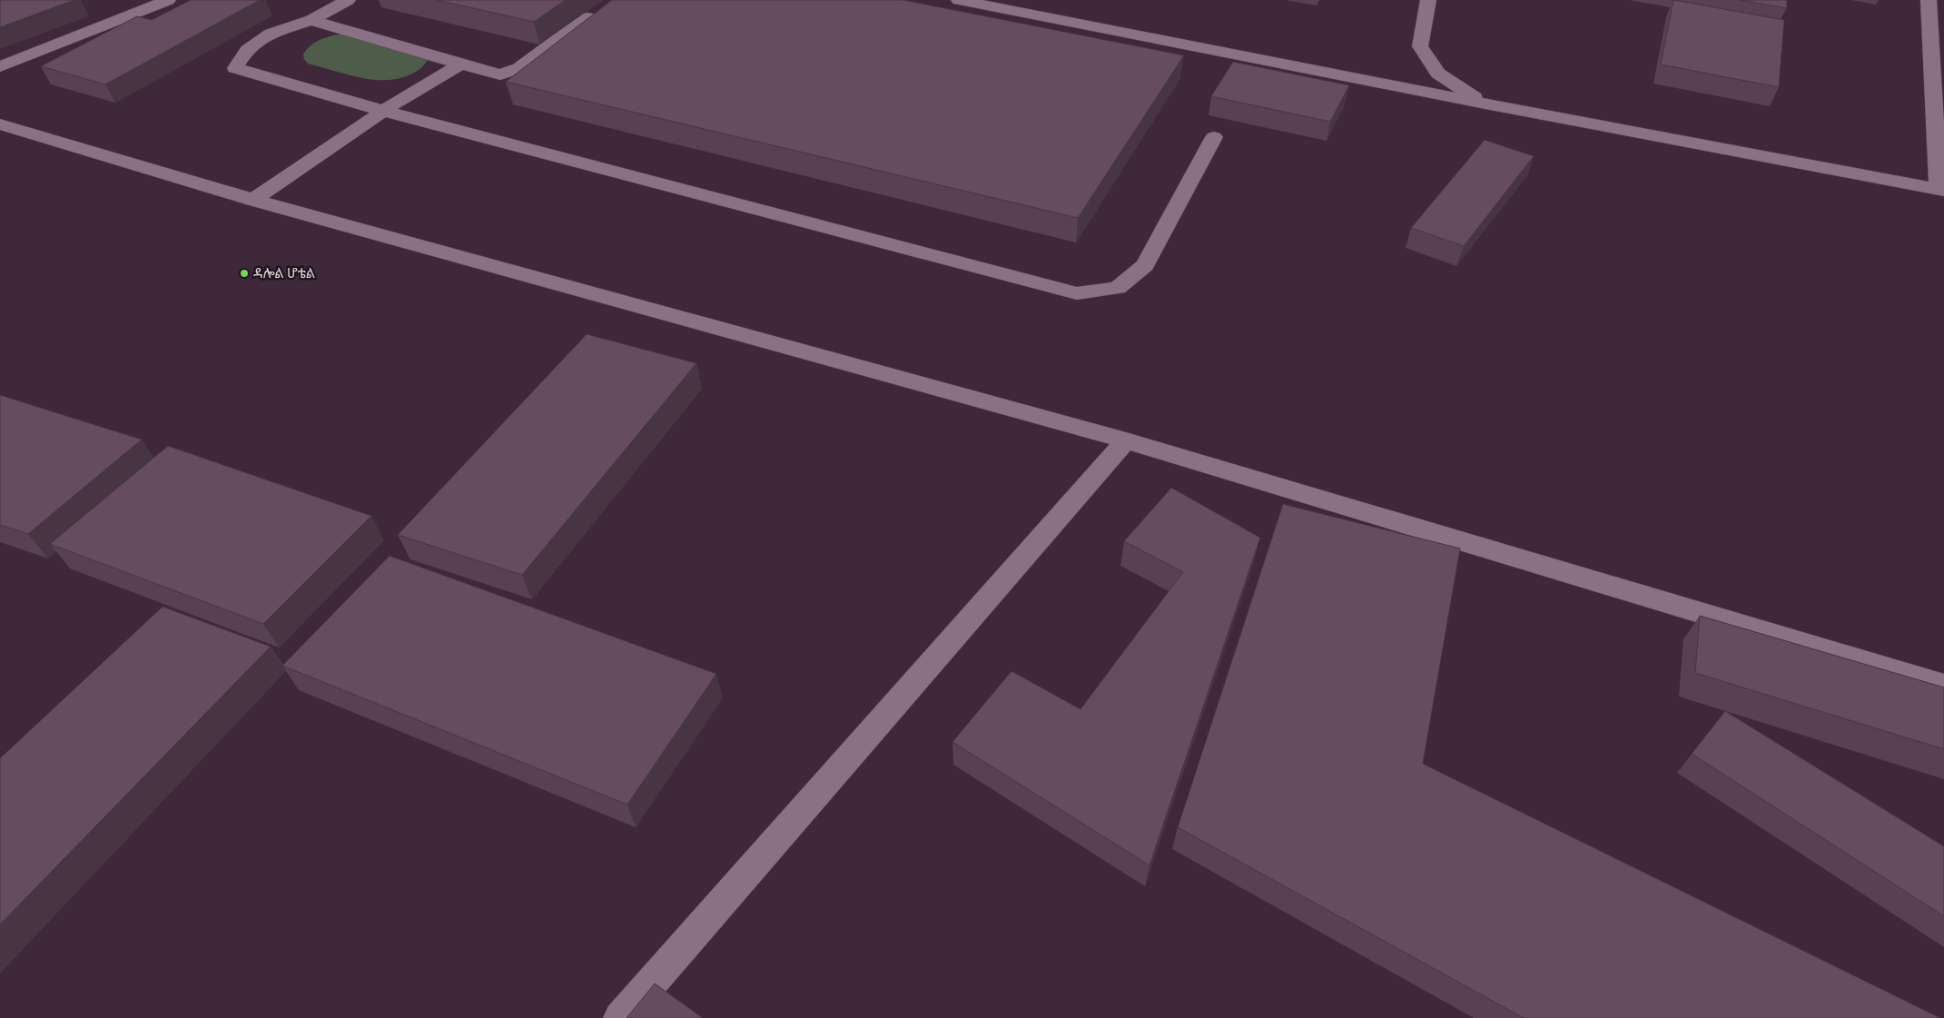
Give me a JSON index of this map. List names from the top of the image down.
{
  "places": ["ዳሎል ሆቴል"]
}
